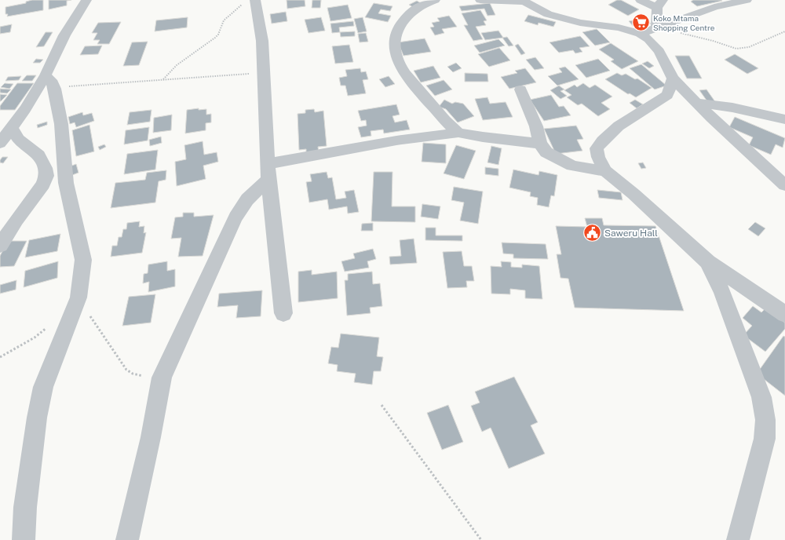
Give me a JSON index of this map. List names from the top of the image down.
{
  "places": {
    "supermarket": ["Koko Mtama Shopping Centre"],
    "public building": ["Saweru Hall"]
  }
}
